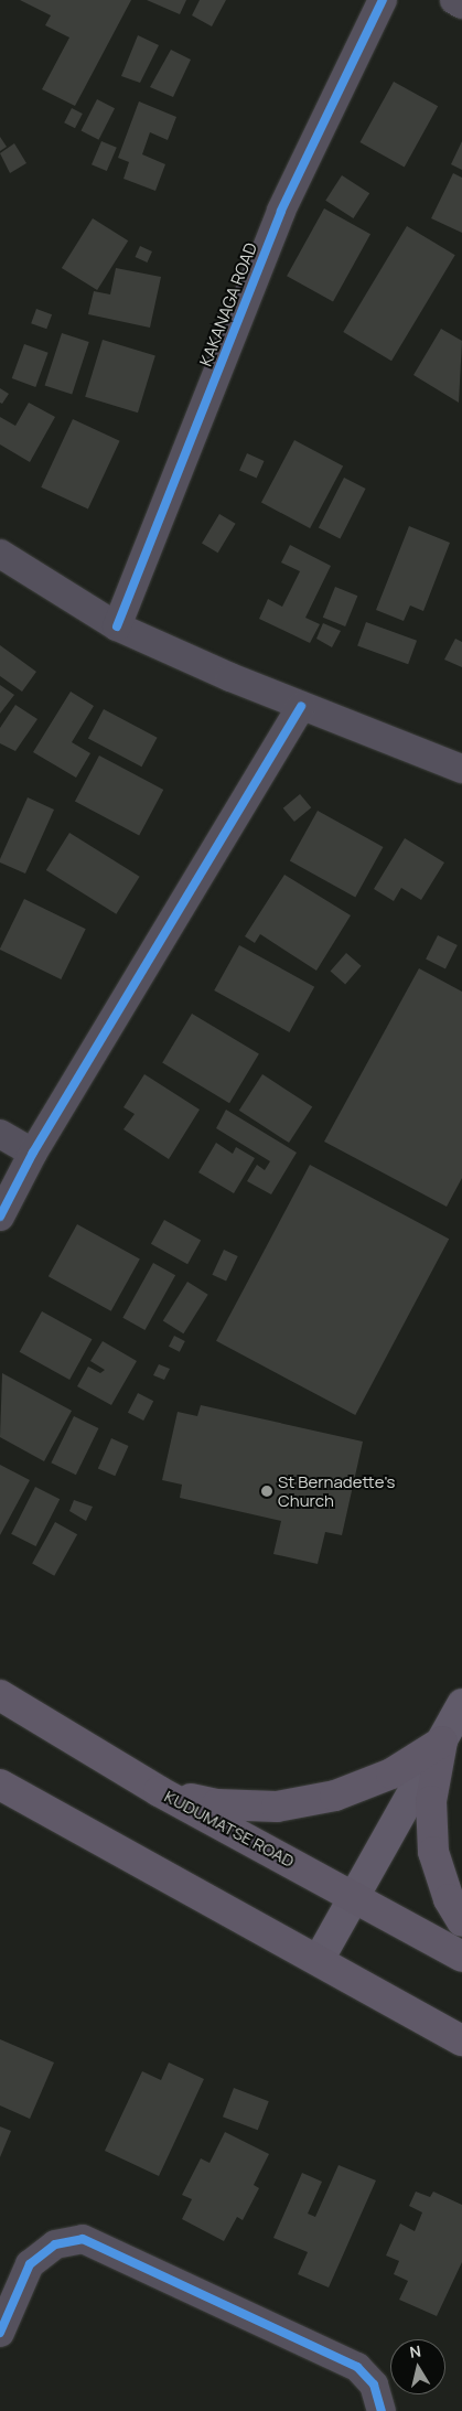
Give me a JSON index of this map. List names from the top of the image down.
{
  "streets": {
    "main road": ["KUDUMATSE ROAD"],
    "street": ["KAKANAGA ROAD"]
  },
  "places": ["St Bernadette's Church"],
  "north": "top"
}
